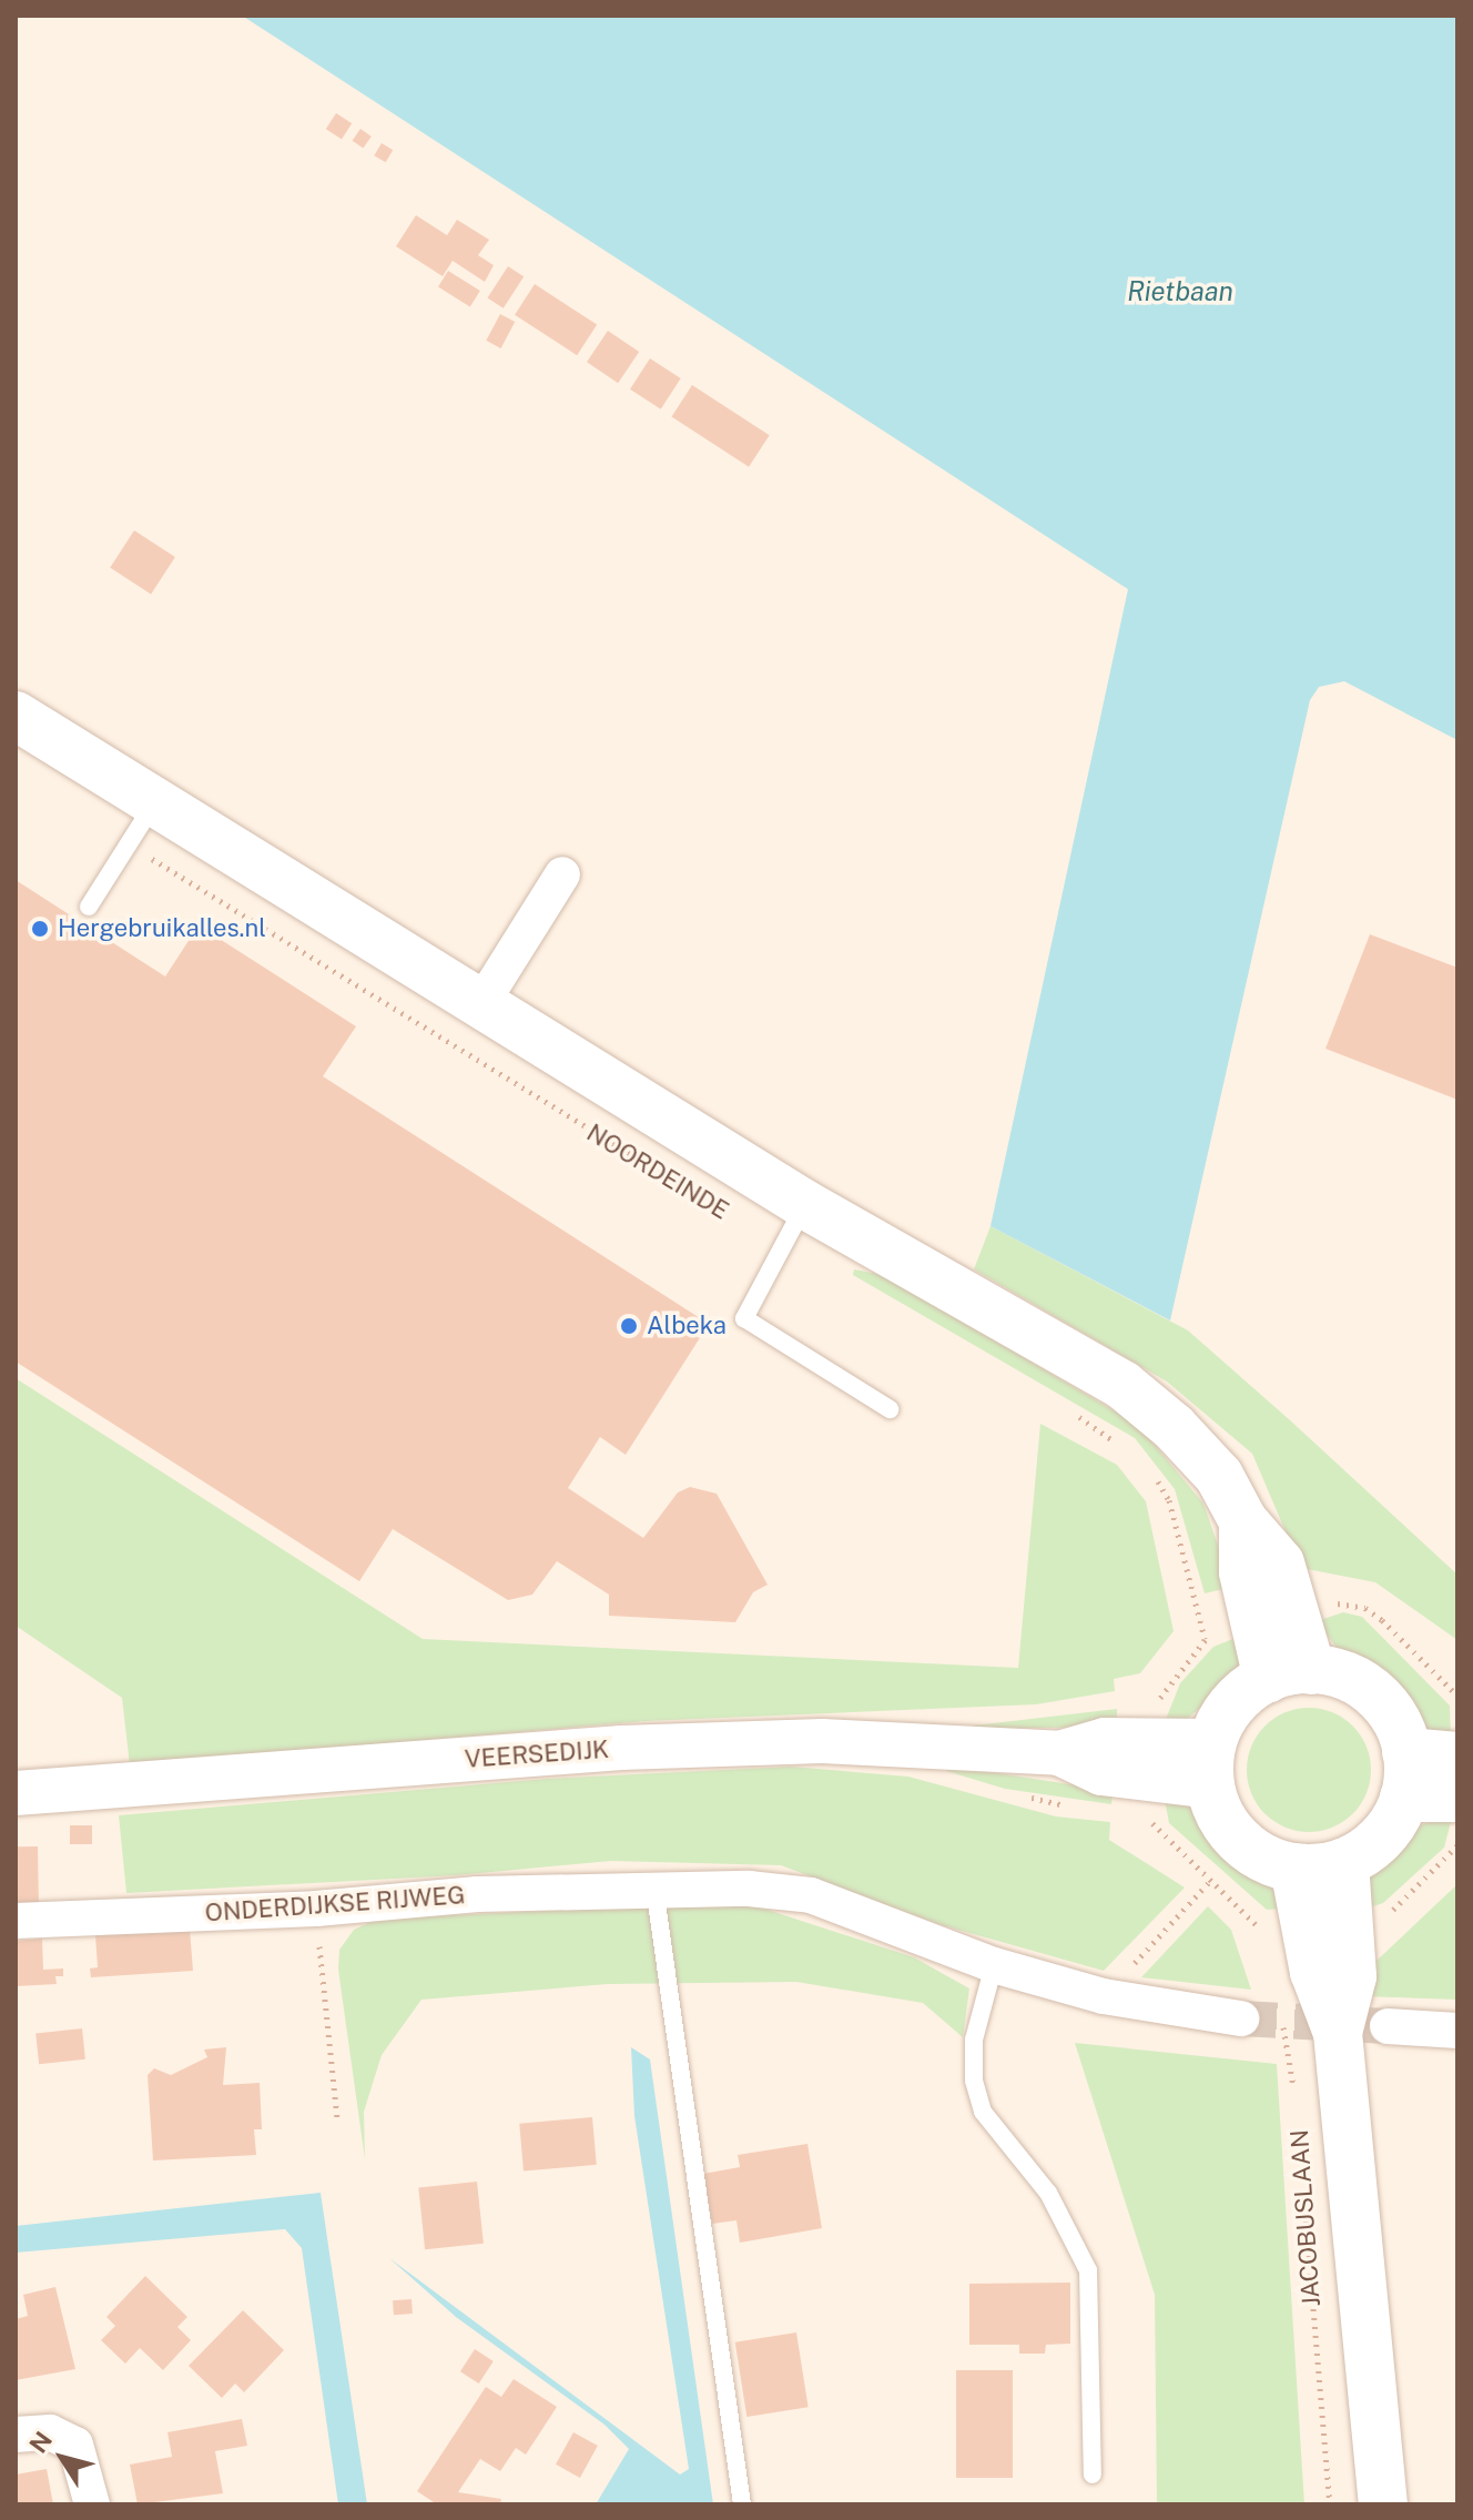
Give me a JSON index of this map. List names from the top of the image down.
{
  "streets": {
    "main road": ["NOORDEINDE", "JACOBUSLAAN"],
    "street": ["VEERSEDIJK", "ONDERDIJKSE RIJWEG"]
  },
  "crossings": [
    ["NOORDEINDE", "VEERSEDIJK"],
    ["NOORDEINDE", "JACOBUSLAAN"],
    ["VEERSEDIJK", "JACOBUSLAAN"]
  ],
  "water": ["Rietbaan"],
  "places": ["Hergebruikalles.nl", "Albeka"],
  "north": "top left"
}
